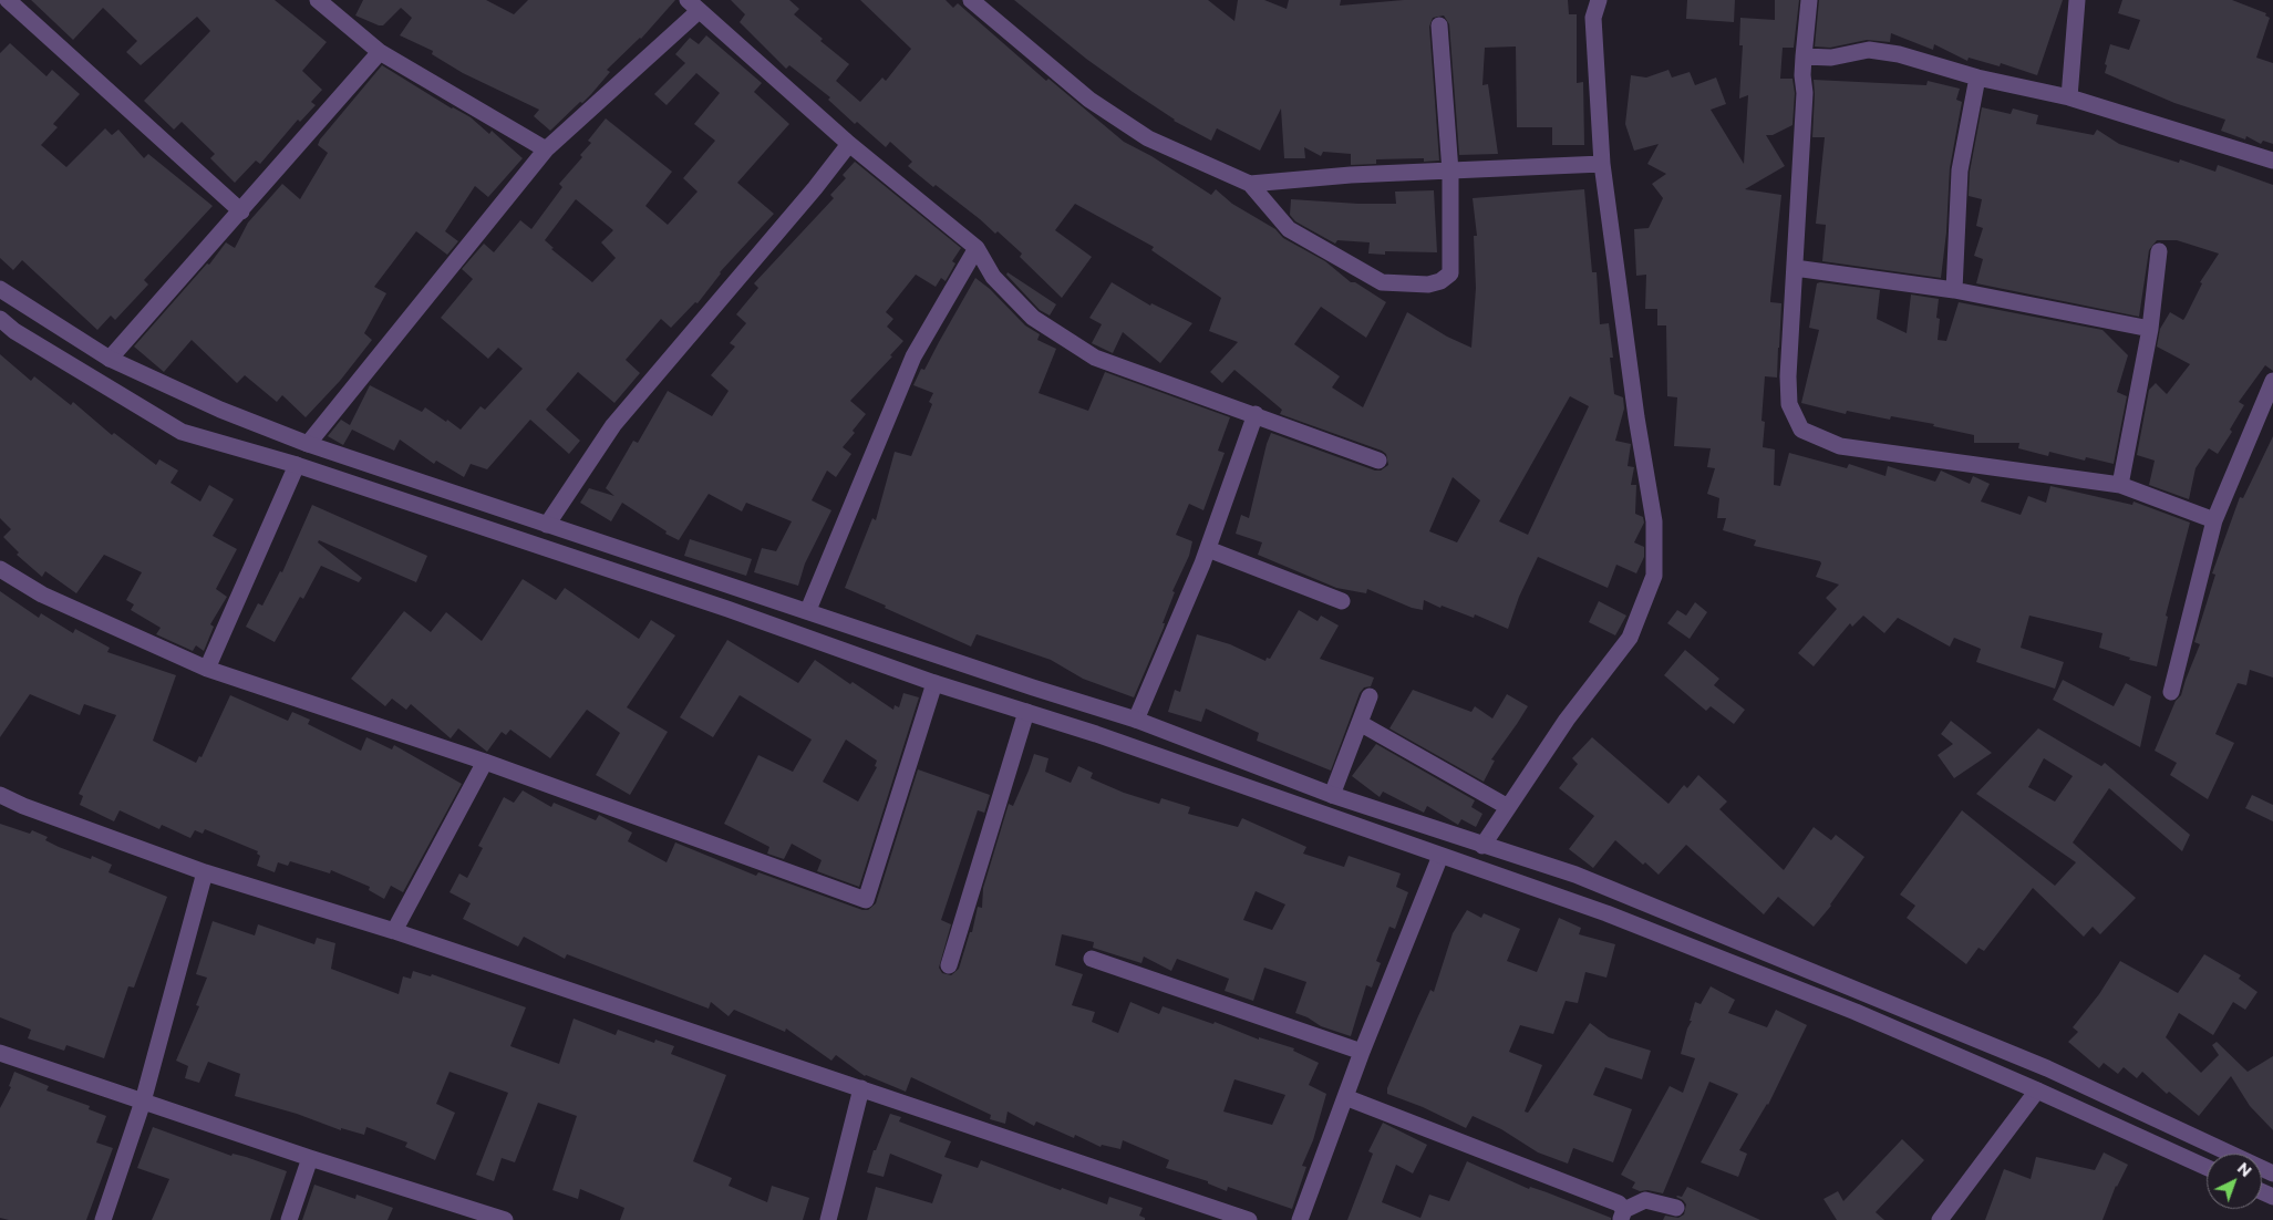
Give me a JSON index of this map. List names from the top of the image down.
{
  "north": "top right"
}
